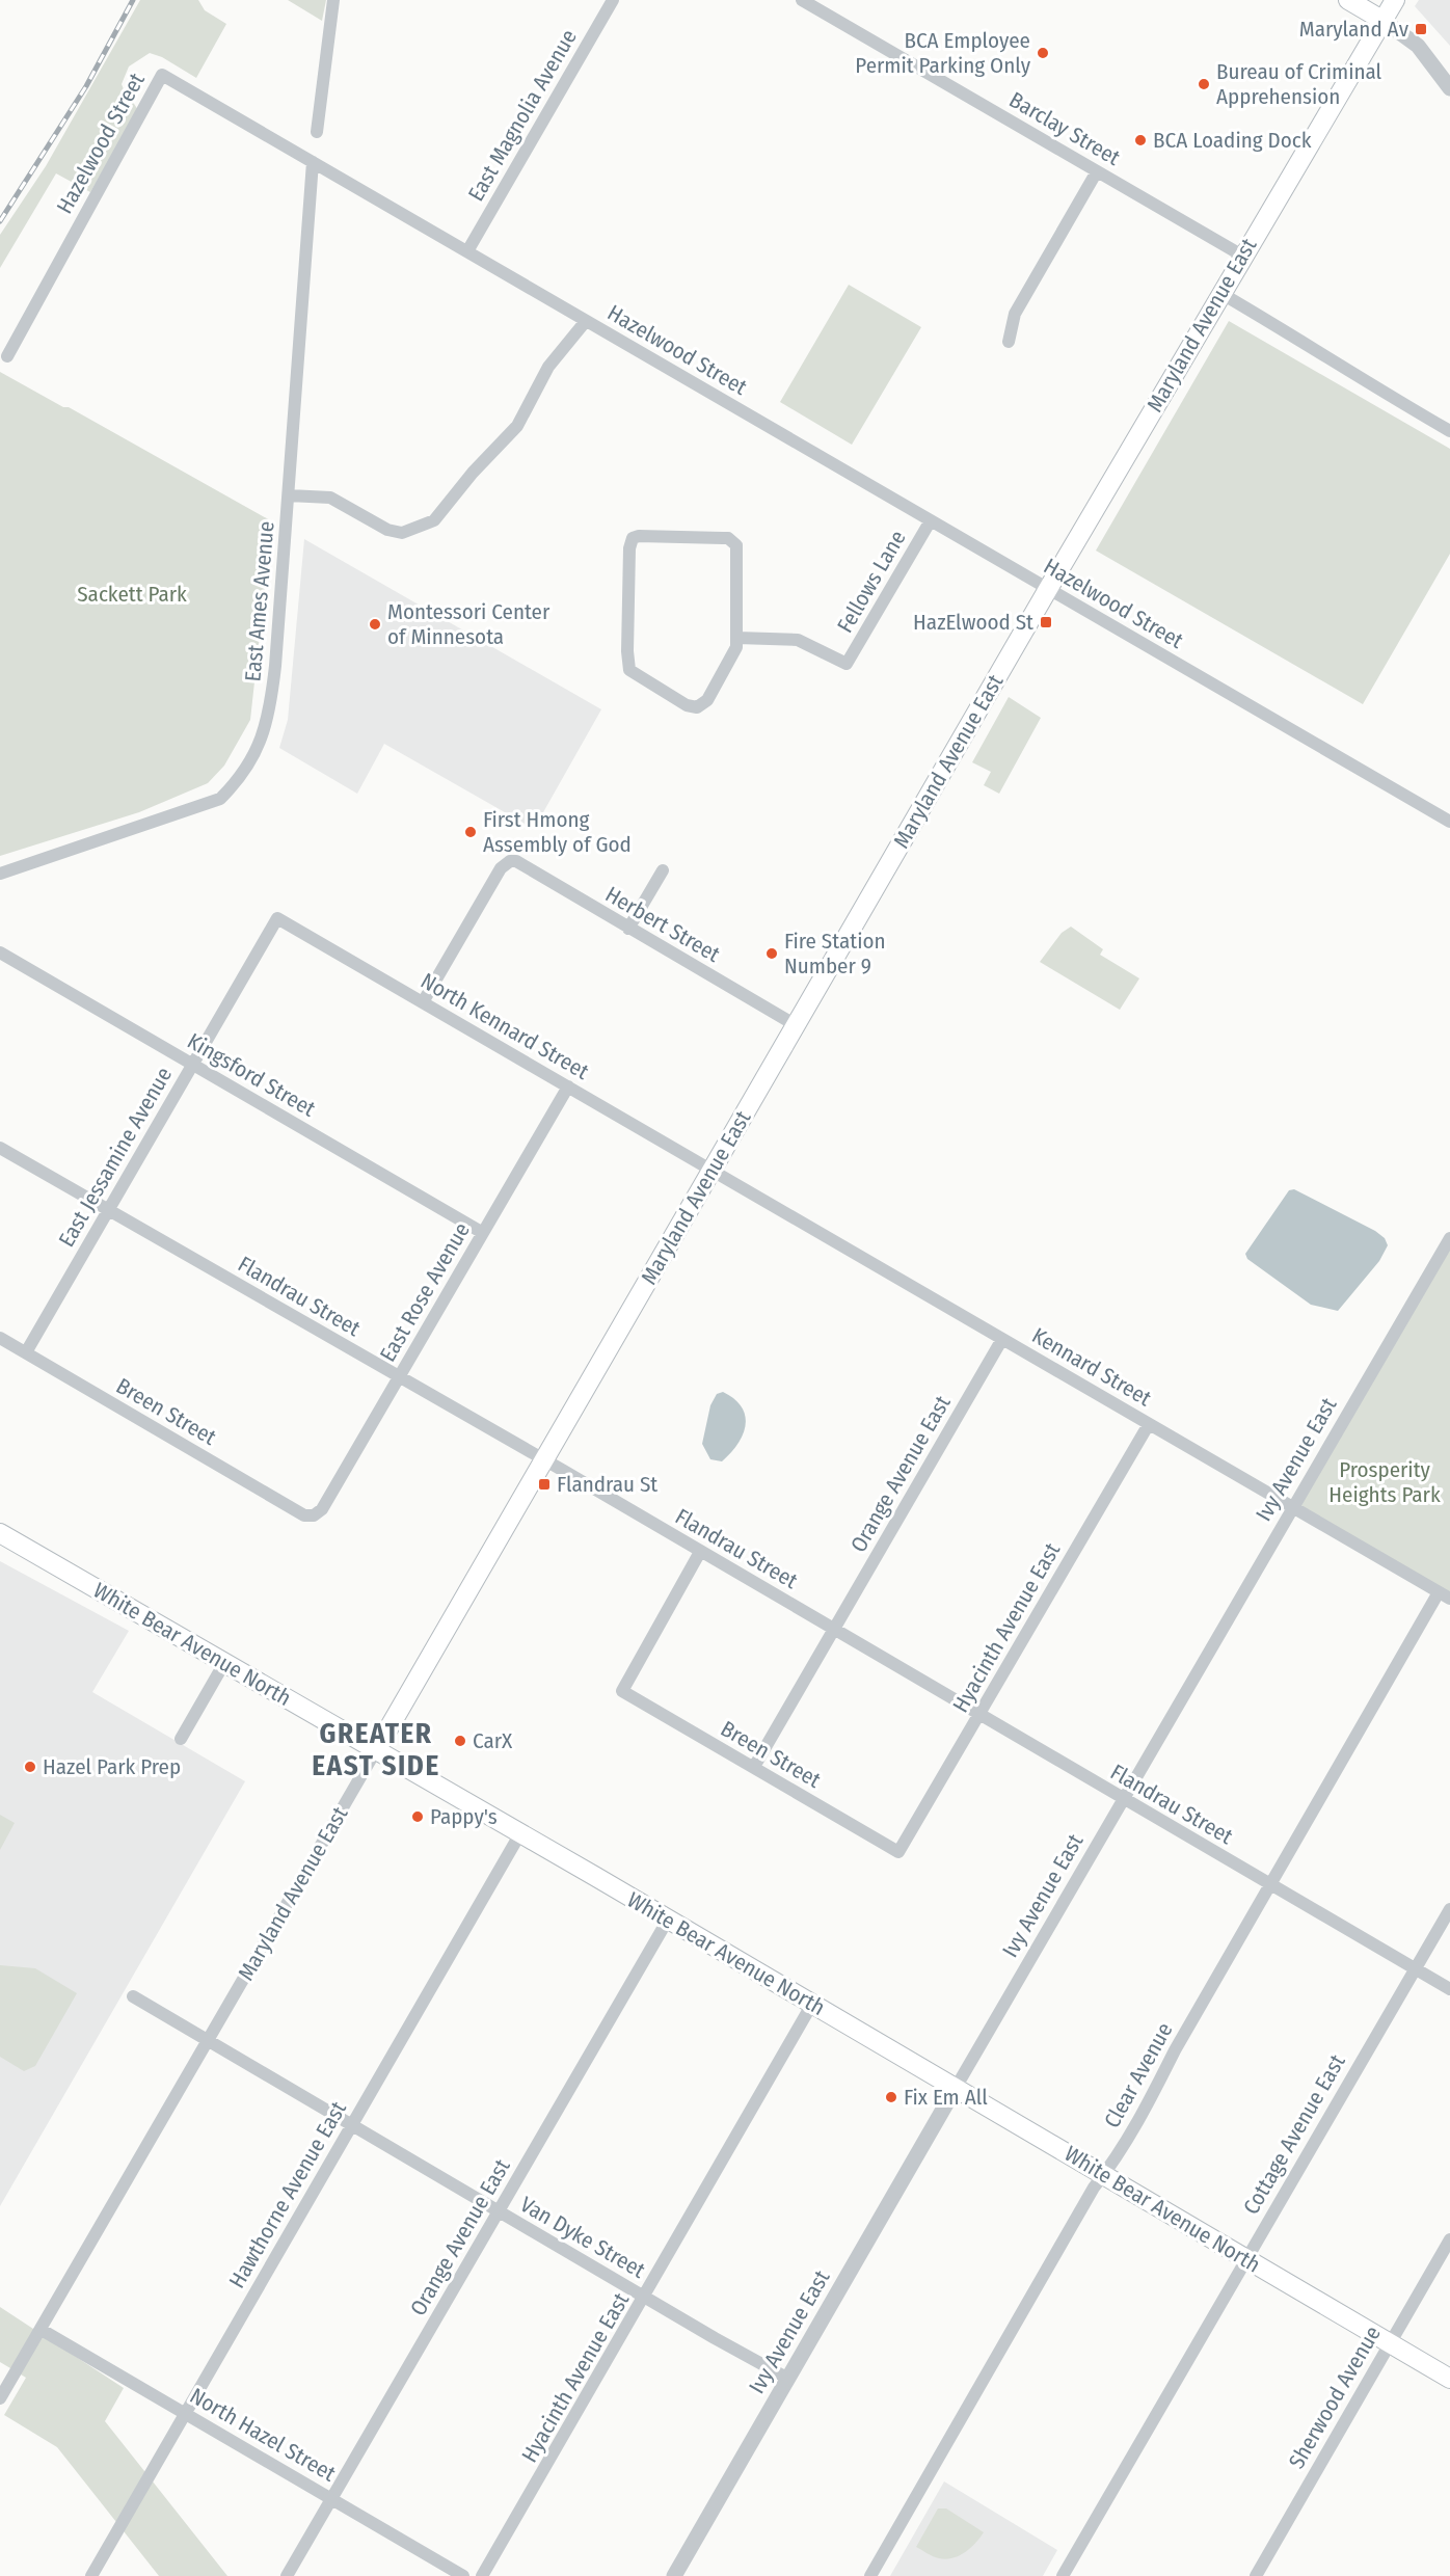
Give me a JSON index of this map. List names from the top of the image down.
{
  "streets": {
    "main road": ["Maryland Avenue East", "White Bear Avenue North"],
    "street": [
      "East Magnolia Avenue",
      "Barclay Street",
      "Hazelwood Street",
      "Fellows Lane",
      "East Ames Avenue",
      "Herbert Street",
      "North Kennard Street",
      "Kingsford Street",
      "East Jessamine Avenue",
      "East Rose Avenue",
      "Flandrau Street",
      "Kennard Street",
      "Breen Street",
      "Ivy Avenue East",
      "Orange Avenue East",
      "Hyacinth Avenue East",
      "Clear Avenue",
      "Cottage Avenue East",
      "Hawthorne Avenue East",
      "Van Dyke Street",
      "Sherwood Avenue",
      "North Hazel Street"
    ]
  },
  "crossings": [
    ["East Magnolia Avenue", "Hazelwood Street"],
    ["Barclay Street", "Maryland Avenue East"],
    ["Hazelwood Street", "Maryland Avenue East"],
    ["Hazelwood Street", "Fellows Lane"],
    ["Hazelwood Street", "East Ames Avenue"],
    ["Maryland Avenue East", "Herbert Street"],
    ["Maryland Avenue East", "North Kennard Street"],
    ["Maryland Avenue East", "Flandrau Street"],
    ["Maryland Avenue East", "Kennard Street"],
    ["Maryland Avenue East", "White Bear Avenue North"],
    ["Maryland Avenue East", "Van Dyke Street"],
    ["Maryland Avenue East", "North Hazel Street"],
    ["Herbert Street", "North Kennard Street"],
    ["North Kennard Street", "East Jessamine Avenue"],
    ["North Kennard Street", "East Rose Avenue"],
    ["North Kennard Street", "Kennard Street"],
    ["Kingsford Street", "East Jessamine Avenue"],
    ["Kingsford Street", "East Rose Avenue"],
    ["East Jessamine Avenue", "Flandrau Street"],
    ["East Jessamine Avenue", "Breen Street"],
    ["East Rose Avenue", "Flandrau Street"],
    ["East Rose Avenue", "Breen Street"],
    ["Flandrau Street", "Breen Street"],
    ["Flandrau Street", "Ivy Avenue East"],
    ["Flandrau Street", "Orange Avenue East"],
    ["Flandrau Street", "Hyacinth Avenue East"],
    ["Flandrau Street", "Clear Avenue"],
    ["Flandrau Street", "Cottage Avenue East"],
    ["Kennard Street", "Ivy Avenue East"],
    ["Kennard Street", "Orange Avenue East"],
    ["Kennard Street", "Hyacinth Avenue East"],
    ["Kennard Street", "Clear Avenue"],
    ["Breen Street", "Orange Avenue East"],
    ["Breen Street", "Hyacinth Avenue East"],
    ["Ivy Avenue East", "White Bear Avenue North"],
    ["Ivy Avenue East", "Van Dyke Street"],
    ["Orange Avenue East", "White Bear Avenue North"],
    ["Orange Avenue East", "Van Dyke Street"],
    ["Orange Avenue East", "North Hazel Street"],
    ["Hyacinth Avenue East", "White Bear Avenue North"],
    ["Hyacinth Avenue East", "Van Dyke Street"],
    ["White Bear Avenue North", "Clear Avenue"],
    ["White Bear Avenue North", "Cottage Avenue East"],
    ["White Bear Avenue North", "Hawthorne Avenue East"],
    ["White Bear Avenue North", "Sherwood Avenue"],
    ["Hawthorne Avenue East", "Van Dyke Street"],
    ["Hawthorne Avenue East", "North Hazel Street"]
  ],
  "districts": ["GREATER EAST SIDE"],
  "parks": ["Sackett Park", "Prosperity Heights Park"],
  "places": {
    "transit": ["Maryland Av", "HazElwood St", "Flandrau St"],
    "other": [
      "BCA Employee Permit Parking Only",
      "Bureau of Criminal Apprehension",
      "BCA Loading Dock",
      "Montessori Center of Minnesota",
      "First Hmong Assembly of God",
      "Fire Station Number 9",
      "CarX",
      "Hazel Park Prep",
      "Pappy's",
      "Fix Em All"
    ]
  }
}
